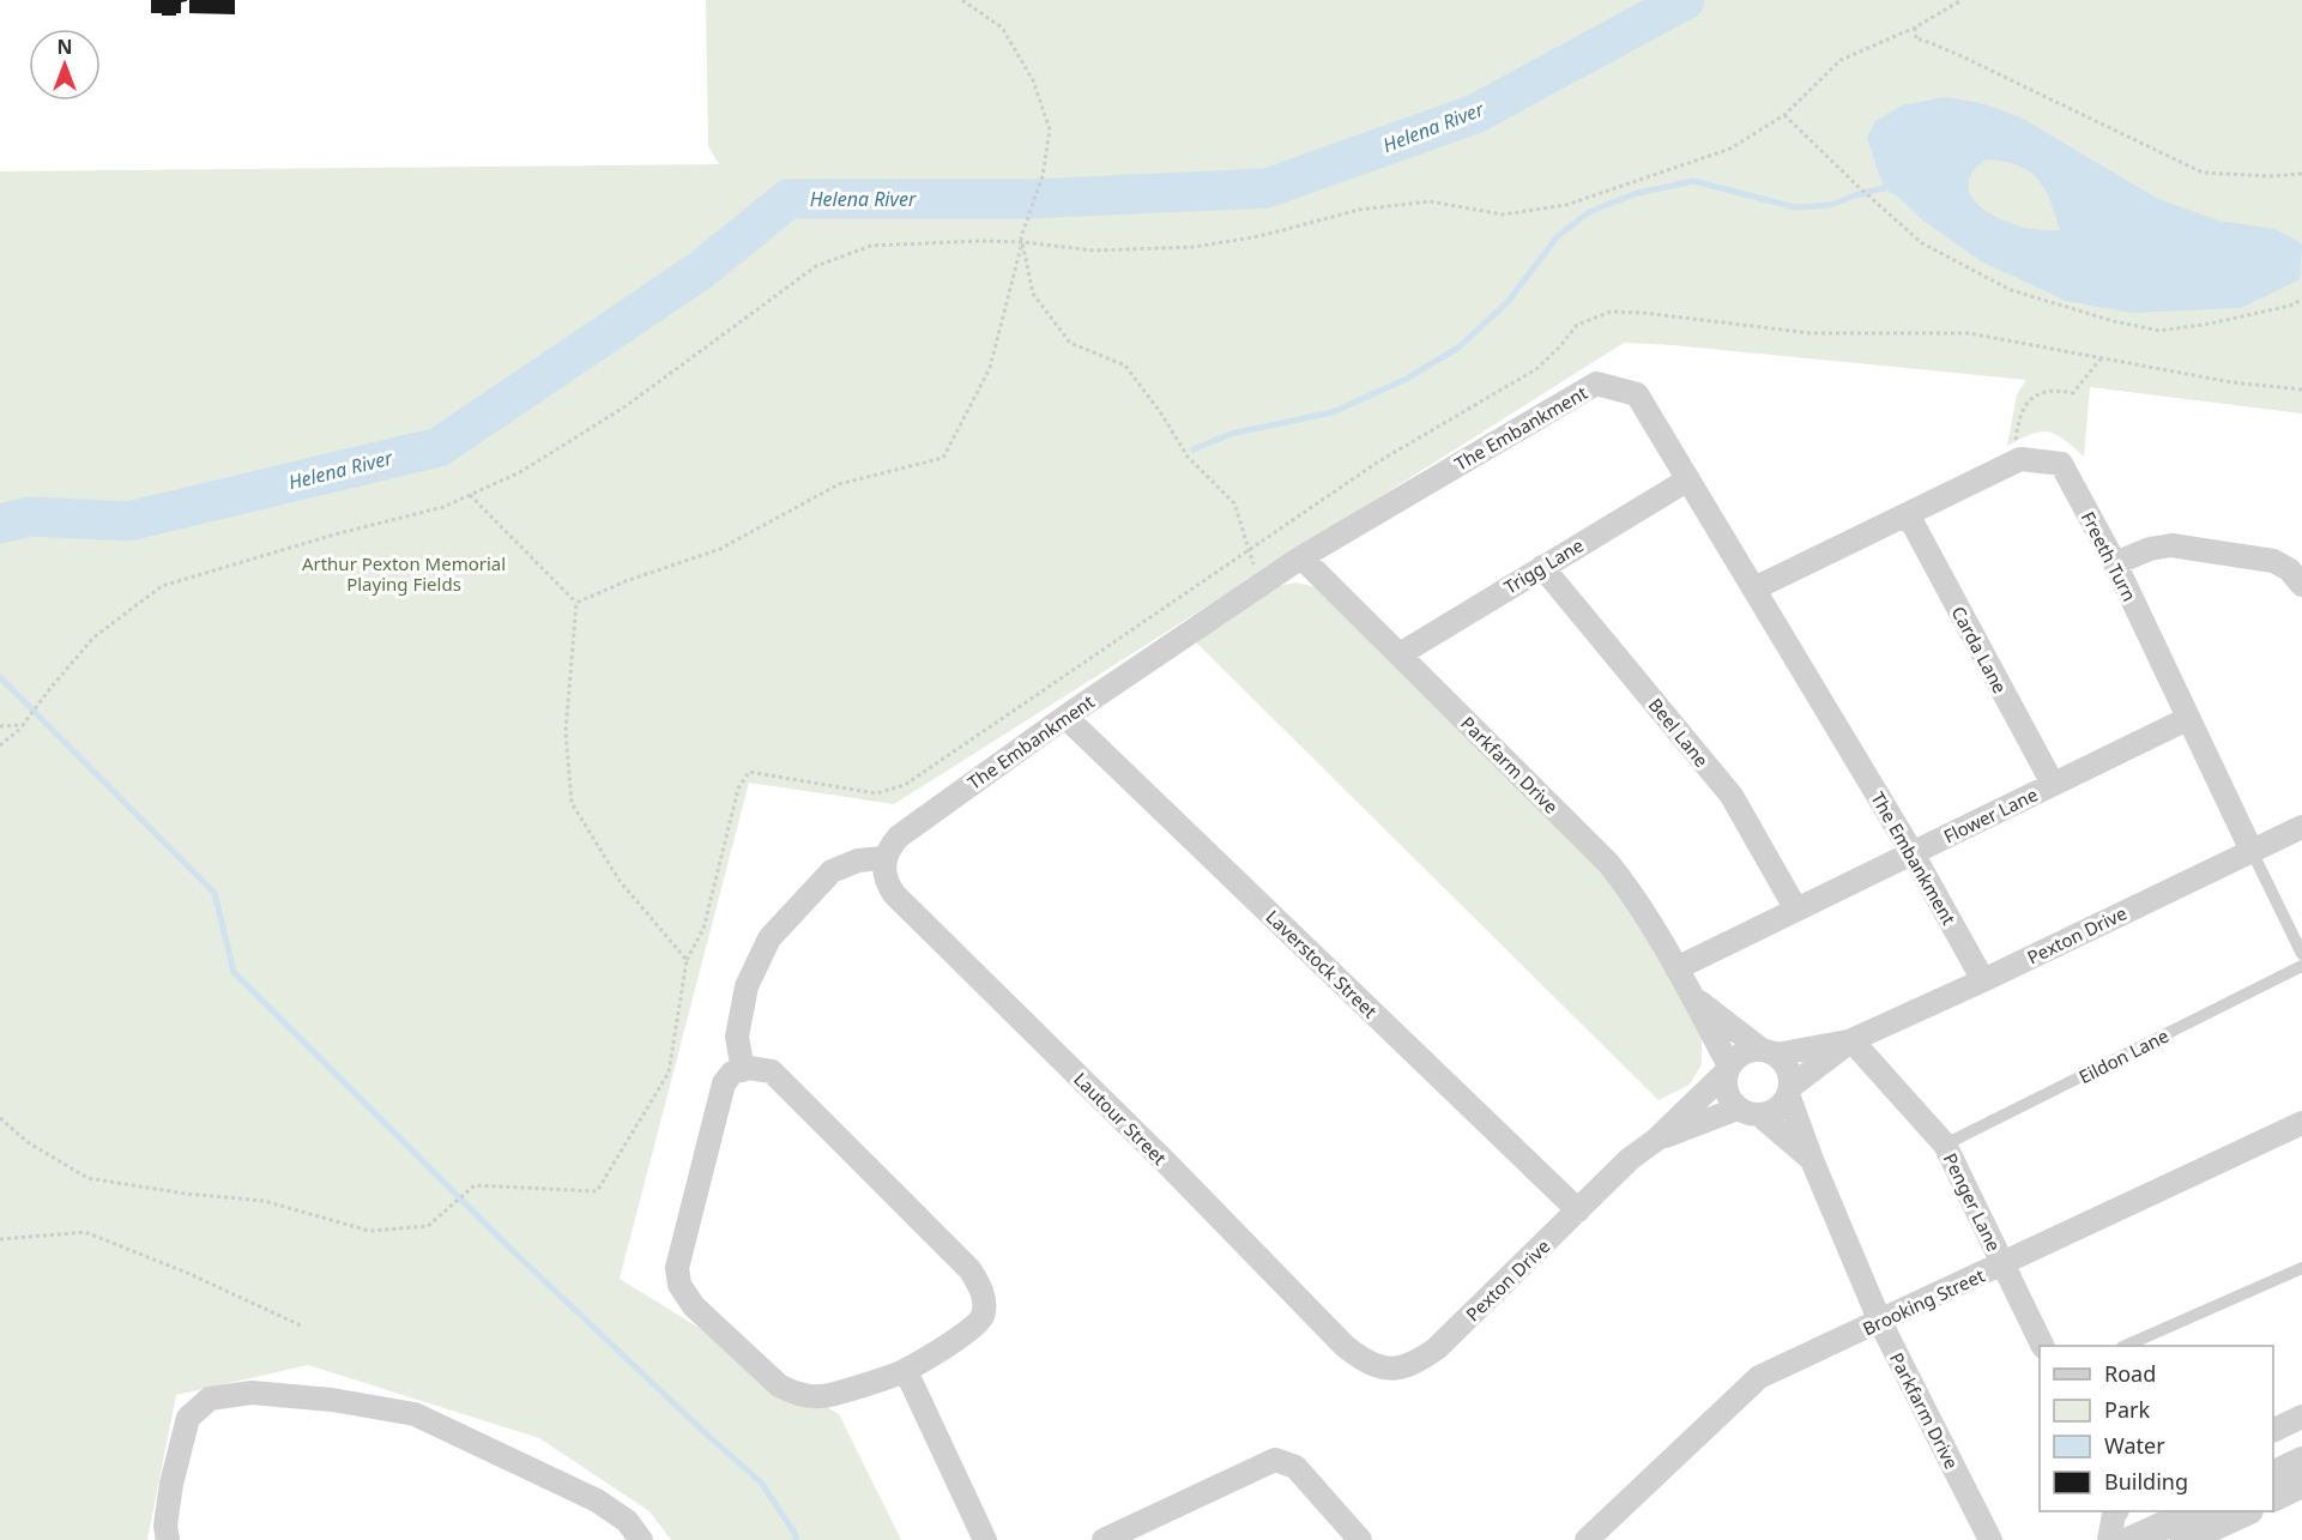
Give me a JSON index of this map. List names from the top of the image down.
{
  "streets": {
    "street": [
      "The Embankment",
      "Freeth Turn",
      "Trigg Lane",
      "Carda Lane",
      "Beel Lane",
      "Parkfarm Drive",
      "Flower Lane",
      "Pexton Drive",
      "Laverstock Street",
      "Lautour Street",
      "Penger Lane",
      "Brooking Street"
    ],
    "lane": ["Eildon Lane"]
  },
  "crossings": [
    ["The Embankment", "Trigg Lane"],
    ["The Embankment", "Parkfarm Drive"],
    ["The Embankment", "Flower Lane"],
    ["The Embankment", "Pexton Drive"],
    ["The Embankment", "Laverstock Street"],
    ["The Embankment", "Lautour Street"],
    ["Freeth Turn", "Flower Lane"],
    ["Freeth Turn", "Pexton Drive"],
    ["Trigg Lane", "Beel Lane"],
    ["Trigg Lane", "Parkfarm Drive"],
    ["Carda Lane", "Flower Lane"],
    ["Beel Lane", "Flower Lane"],
    ["Parkfarm Drive", "Flower Lane"],
    ["Parkfarm Drive", "Pexton Drive"],
    ["Parkfarm Drive", "Brooking Street"],
    ["Pexton Drive", "Laverstock Street"],
    ["Pexton Drive", "Lautour Street"],
    ["Pexton Drive", "Penger Lane"],
    ["Eildon Lane", "Penger Lane"],
    ["Penger Lane", "Brooking Street"]
  ],
  "water": ["Helena River"],
  "parks": ["Arthur Pexton Memorial Playing Fields"],
  "legend": [
    "Road",
    "Park",
    "Water",
    "Building"
  ],
  "north": "top"
}
